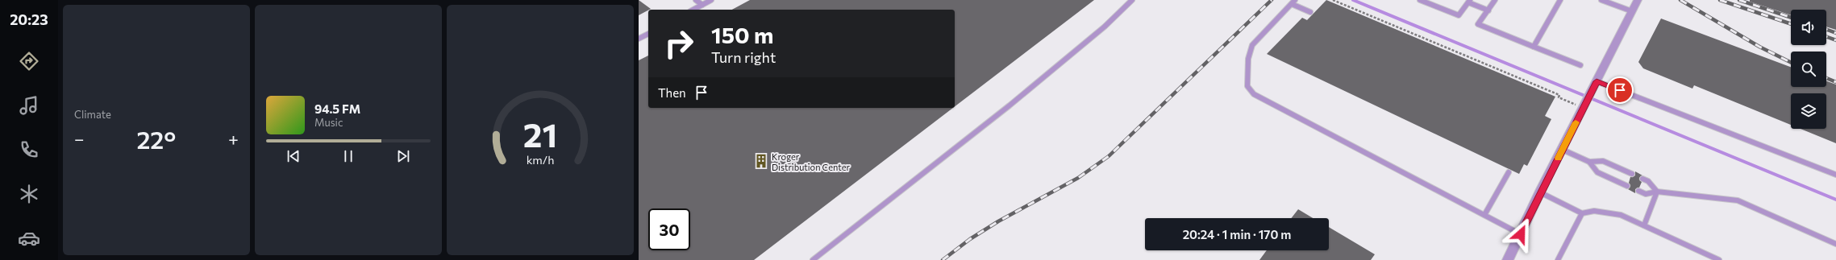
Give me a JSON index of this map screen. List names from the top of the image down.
{
  "places": {
    "building": ["Kroger Distribution Center"]
  },
  "page": {
    "tabs": "20:23",
    "tile": "Climate",
    "turn": ["150 m", "Turn right"],
    "then": "Then",
    "song": ["94.5 FM", "Music"],
    "heat": ["−", "22°", "+"],
    "limit": "30",
    "trip": "20:24 · 1 min · 170 m",
    "gauge": ["21", "km/h"]
  }
}
